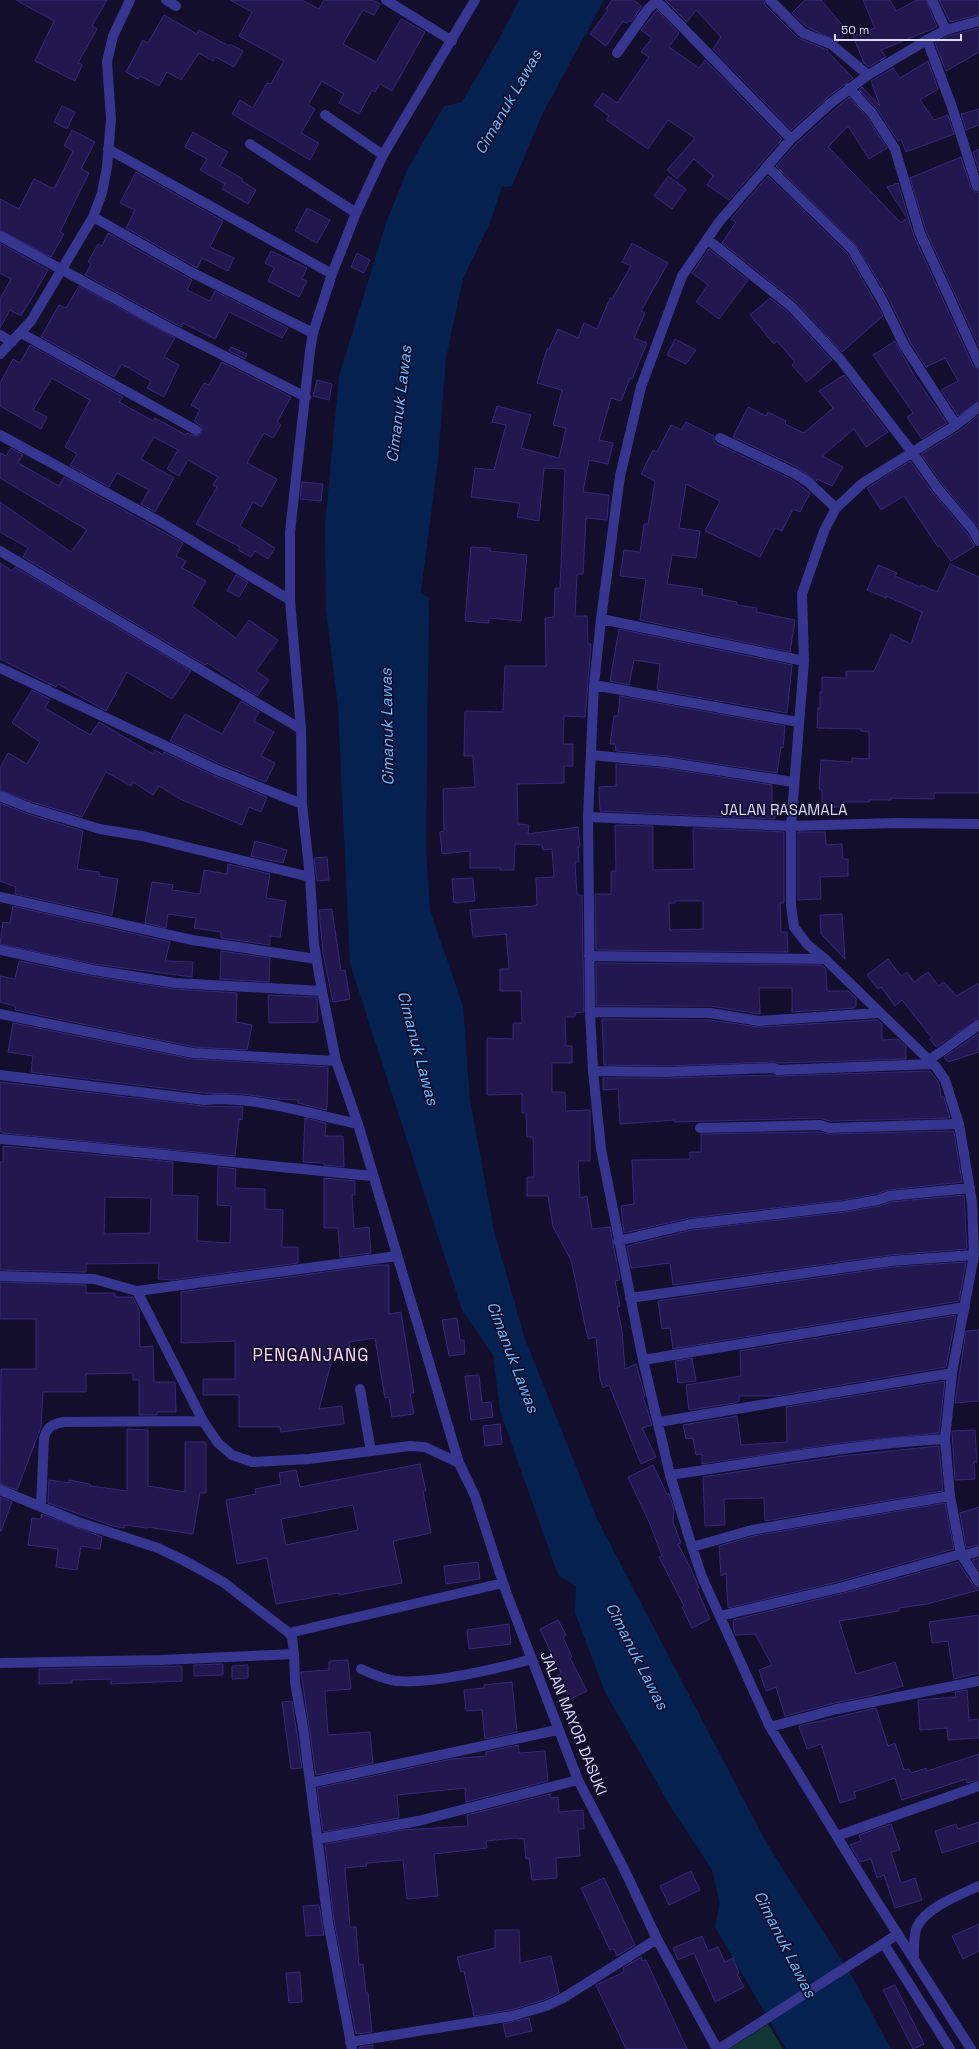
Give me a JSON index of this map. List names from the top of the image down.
{
  "streets": {
    "street": ["JALAN RASAMALA", "JALAN MAYOR DASUKI"]
  },
  "districts": ["PENGANJANG"],
  "water": ["Cimanuk Lawas"],
  "scale_bar": "50 m"
}
